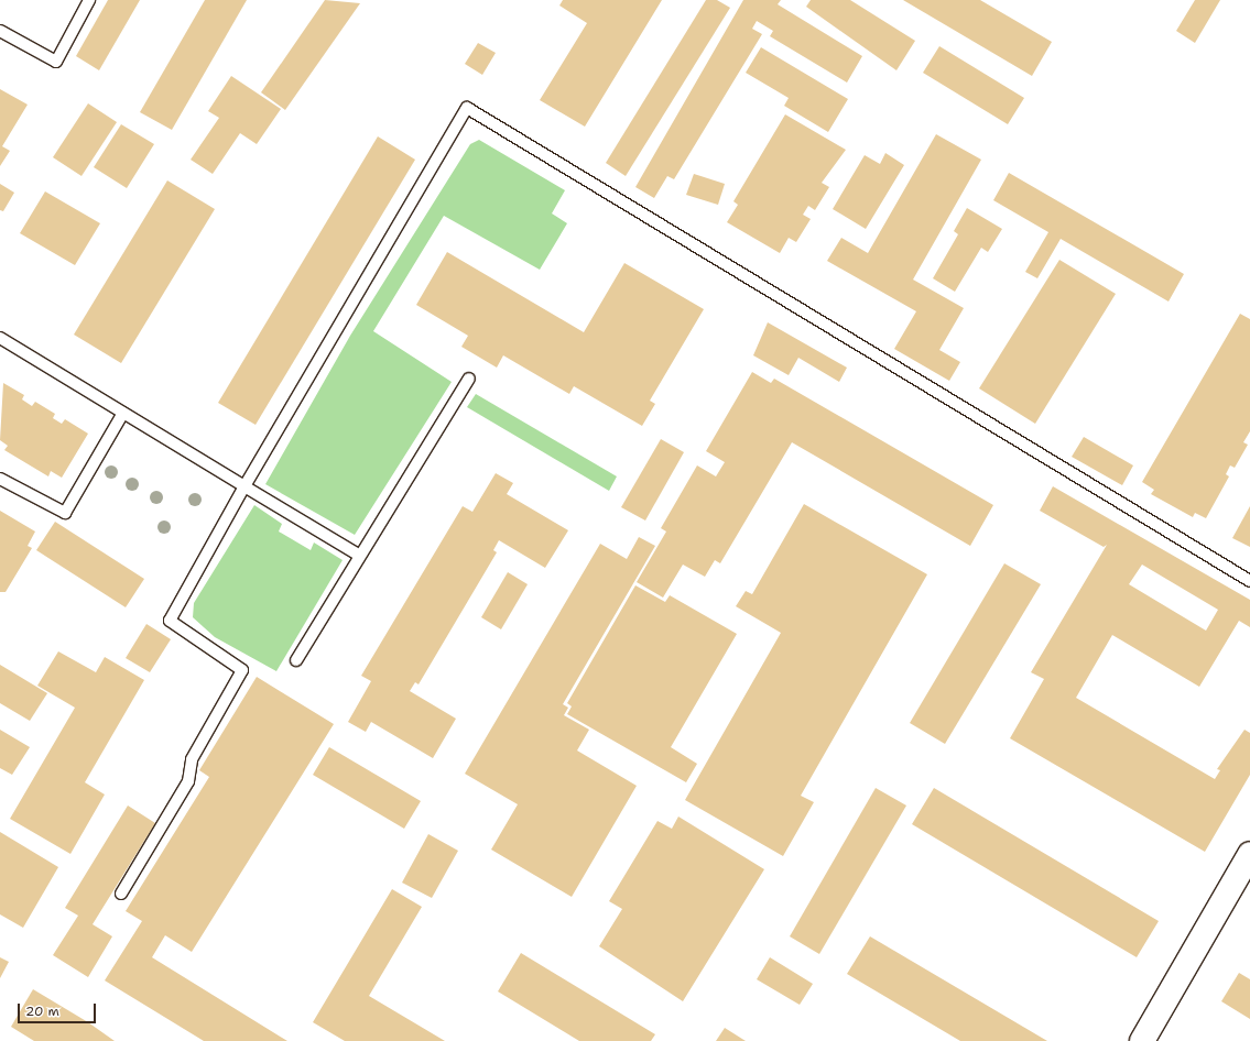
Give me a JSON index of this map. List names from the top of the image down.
{
  "scale_bar": "20 m"
}
